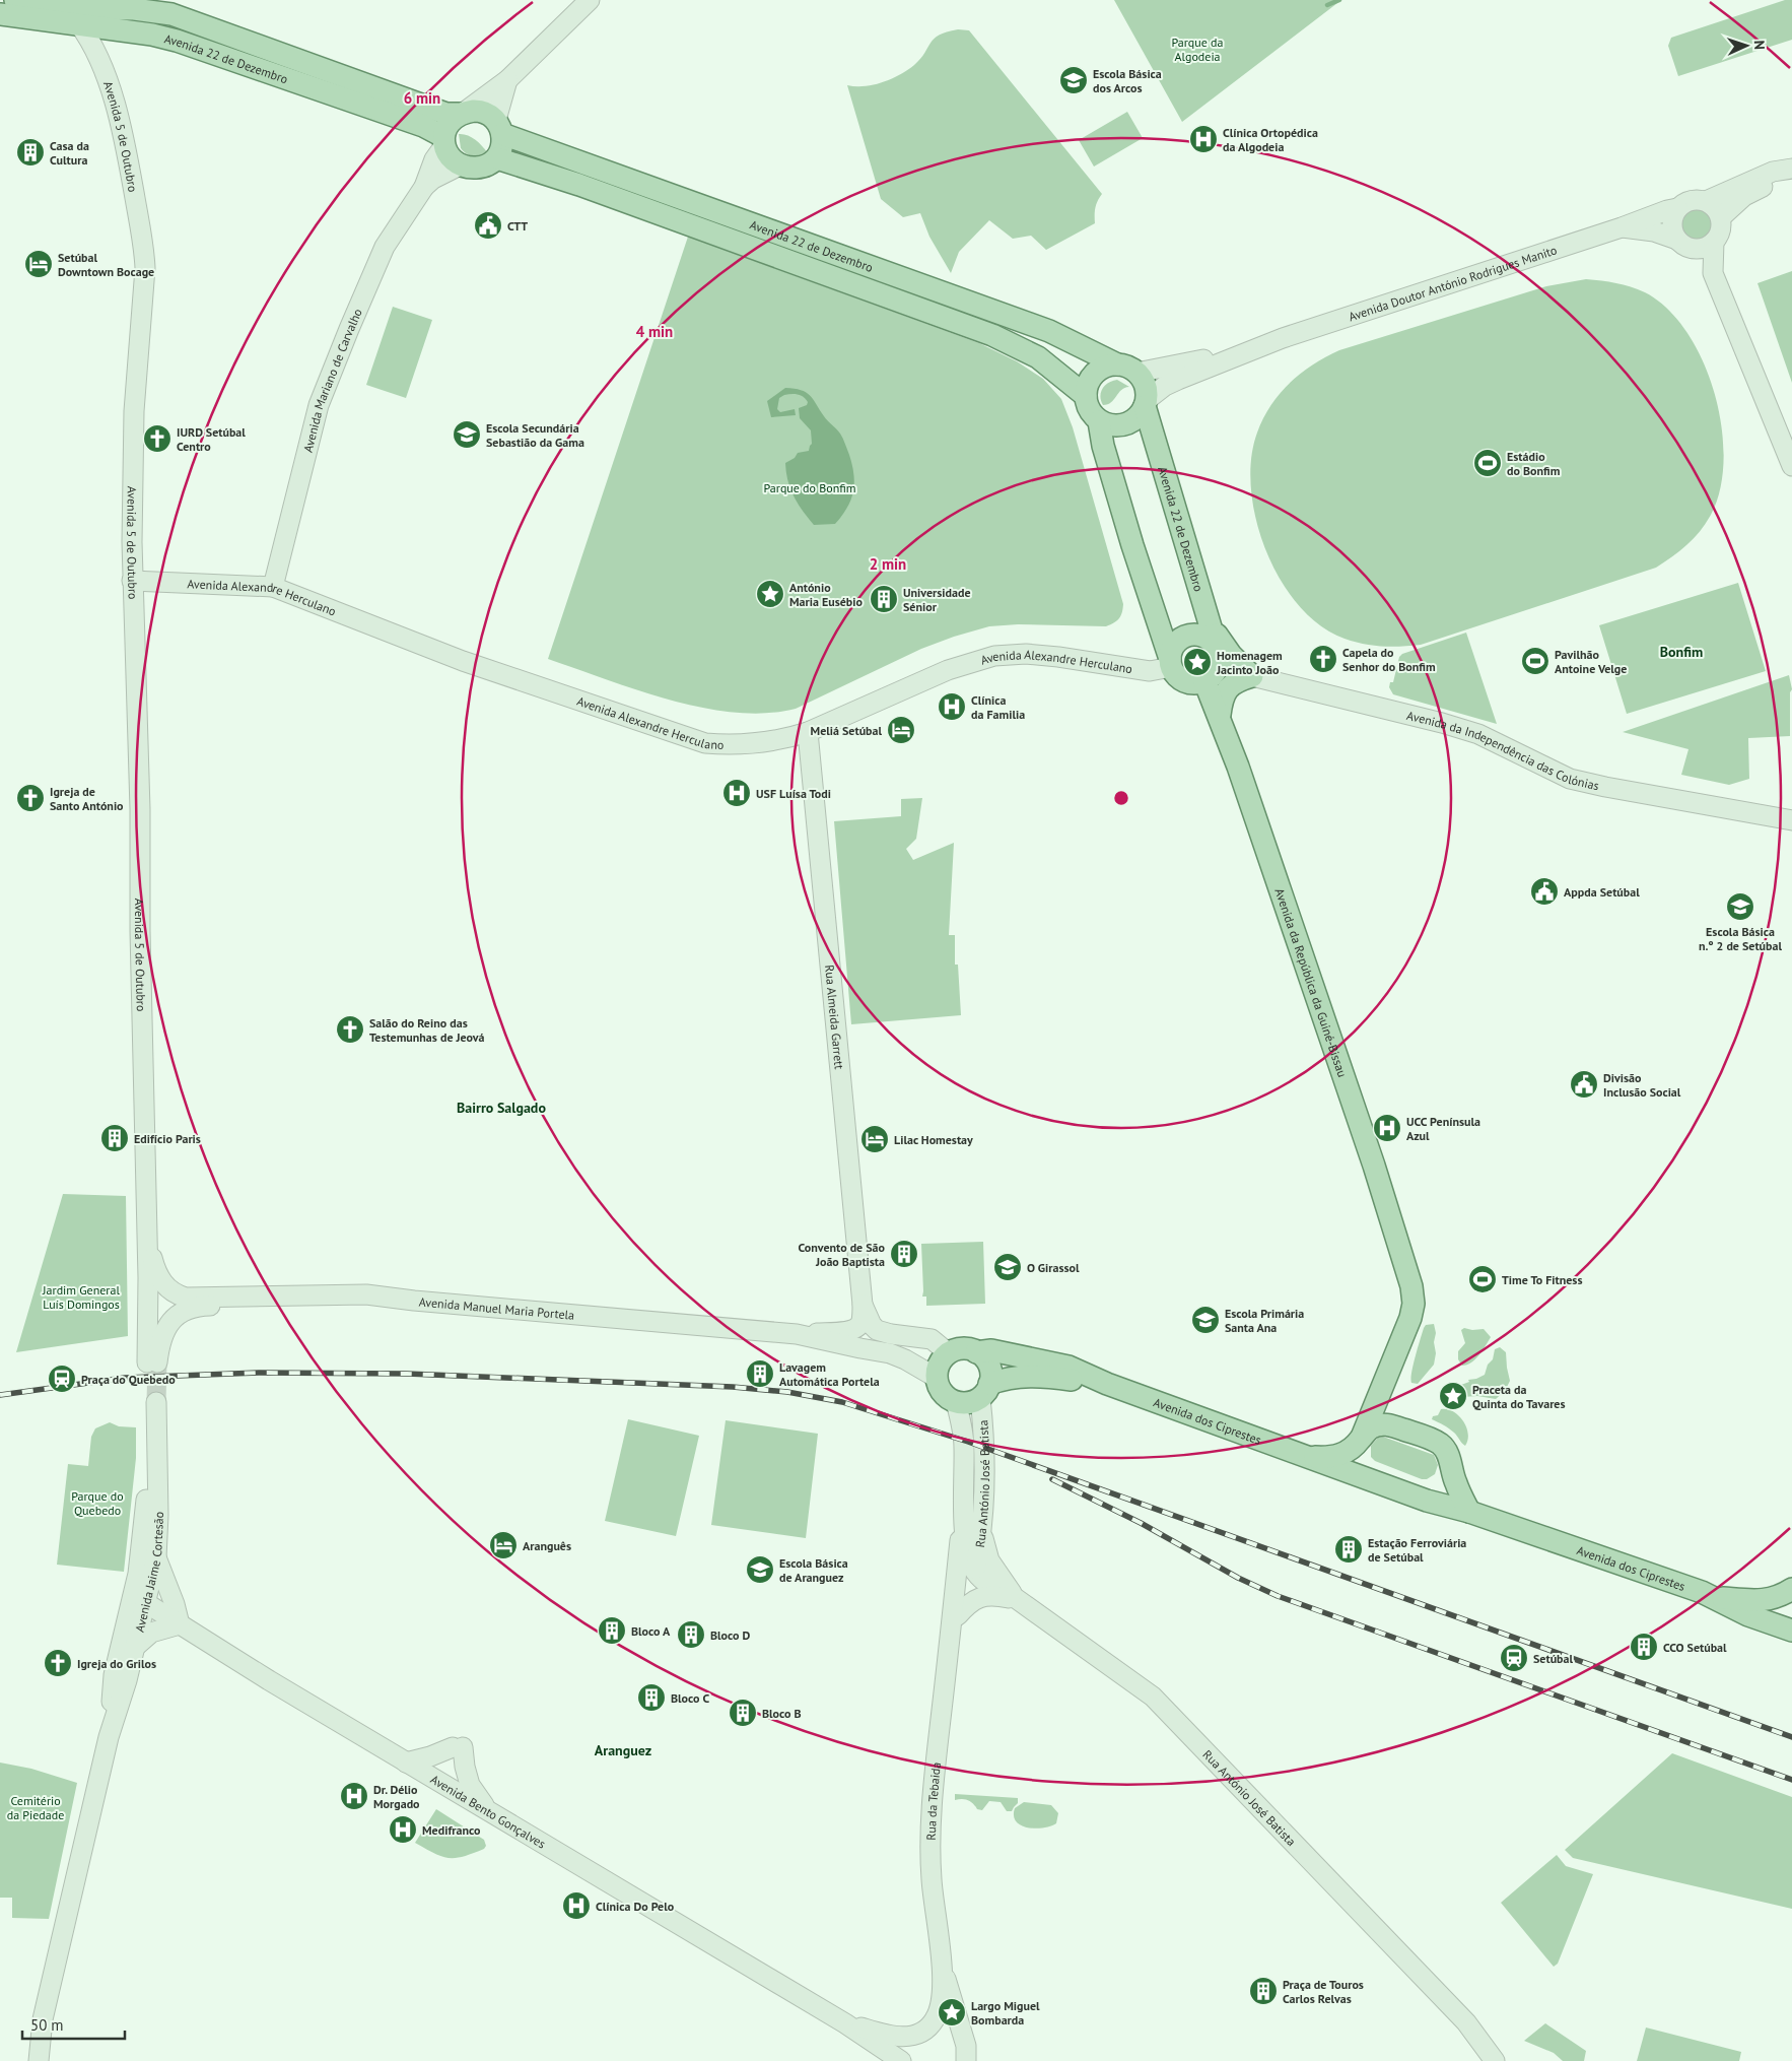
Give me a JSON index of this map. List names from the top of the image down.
{
  "streets": {
    "main road": [
      "Avenida 22 de Dezembro",
      "Avenida 5 de Outubro",
      "Avenida Doutor António Rodrigues Manito",
      "Avenida Mariano de Carvalho",
      "Avenida Alexandre Herculano",
      "Avenida da Independência das Colónias",
      "Avenida da República da Guiné-Bissau",
      "Rua Almeida Garrett",
      "Avenida Manuel Maria Portela",
      "Avenida dos Ciprestes",
      "Rua António José Batista",
      "Avenida Jaime Cortesão",
      "Rua da Tebaida",
      "Avenida Bento Gonçalves"
    ]
  },
  "crossings": [
    ["Avenida 22 de Dezembro", "Avenida 5 de Outubro"],
    ["Avenida 22 de Dezembro", "Avenida Doutor António Rodrigues Manito"],
    ["Avenida 22 de Dezembro", "Avenida Mariano de Carvalho"],
    ["Avenida 22 de Dezembro", "Avenida Alexandre Herculano"],
    ["Avenida 22 de Dezembro", "Avenida da Independência das Colónias"],
    ["Avenida 22 de Dezembro", "Avenida da República da Guiné-Bissau"],
    ["Avenida 5 de Outubro", "Avenida Alexandre Herculano"],
    ["Avenida 5 de Outubro", "Avenida Manuel Maria Portela"],
    ["Avenida Mariano de Carvalho", "Avenida Alexandre Herculano"],
    ["Avenida Alexandre Herculano", "Avenida da Independência das Colónias"],
    ["Avenida Alexandre Herculano", "Avenida da República da Guiné-Bissau"],
    ["Avenida Alexandre Herculano", "Rua Almeida Garrett"],
    ["Avenida da Independência das Colónias", "Avenida da República da Guiné-Bissau"],
    ["Avenida da República da Guiné-Bissau", "Avenida dos Ciprestes"],
    ["Rua Almeida Garrett", "Avenida Manuel Maria Portela"],
    ["Avenida Manuel Maria Portela", "Avenida dos Ciprestes"],
    ["Avenida Manuel Maria Portela", "Rua António José Batista"],
    ["Avenida dos Ciprestes", "Rua António José Batista"],
    ["Rua António José Batista", "Rua da Tebaida"],
    ["Avenida Jaime Cortesão", "Avenida Bento Gonçalves"]
  ],
  "districts": ["Bonfim", "Bairro Salgado", "Aranguez"],
  "parks": [
    "Parque da Algodeia",
    "Parque do Bonfim",
    "Jardim General Luís Domingos",
    "Parque do Quebedo",
    "Cemitério da Piedade"
  ],
  "places": {
    "school or university": [
      "Escola Básica dos Arcos",
      "Escola Secundária Sebastião da Gama",
      "Escola Básica n.º 2 de Setúbal",
      "O Girassol",
      "Escola Primária Santa Ana",
      "Escola Básica de Aranguez"
    ],
    "hospital": [
      "Clínica Ortopédica da Algodeia",
      "Clínica da Familia",
      "USF Luísa Todi",
      "UCC Península Azul",
      "Dr. Délio Morgado",
      "Medifranco",
      "Clínica Do Pelo"
    ],
    "building": [
      "Casa da Cultura",
      "Universidade Sénior",
      "Edifício Paris",
      "Convento de São João Baptista",
      "Lavagem Automática Portela",
      "Estação Ferroviária de Setúbal",
      "Bloco A",
      "Bloco D",
      "CCO Setúbal",
      "Bloco C",
      "Bloco B",
      "Praça de Touros Carlos Relvas"
    ],
    "public building": ["CTT", "Appda Setúbal", "Divisão Inclusão Social"],
    "hotel": [
      "Setúbal Downtown Bocage",
      "Meliá Setúbal",
      "Lilac Homestay",
      "Aranguês"
    ],
    "church": [
      "IURD Setúbal Centro",
      "Capela do Senhor do Bonfim",
      "Igreja de Santo António",
      "Salão do Reino das Testemunhas de Jeová",
      "Igreja do Grilos"
    ],
    "sports": ["Estádio do Bonfim", "Pavilhão Antoine Velge", "Time To Fitness"],
    "place": [
      "António Maria Eusébio",
      "Homenagem Jacinto João",
      "Praceta da Quinta do Tavares",
      "Largo Miguel Bombarda"
    ],
    "station": ["Praça do Quebedo", "Setúbal"]
  },
  "scale_bar": "50 m",
  "north": "right",
  "rings": ["6 min", "4 min", "2 min"]
}
